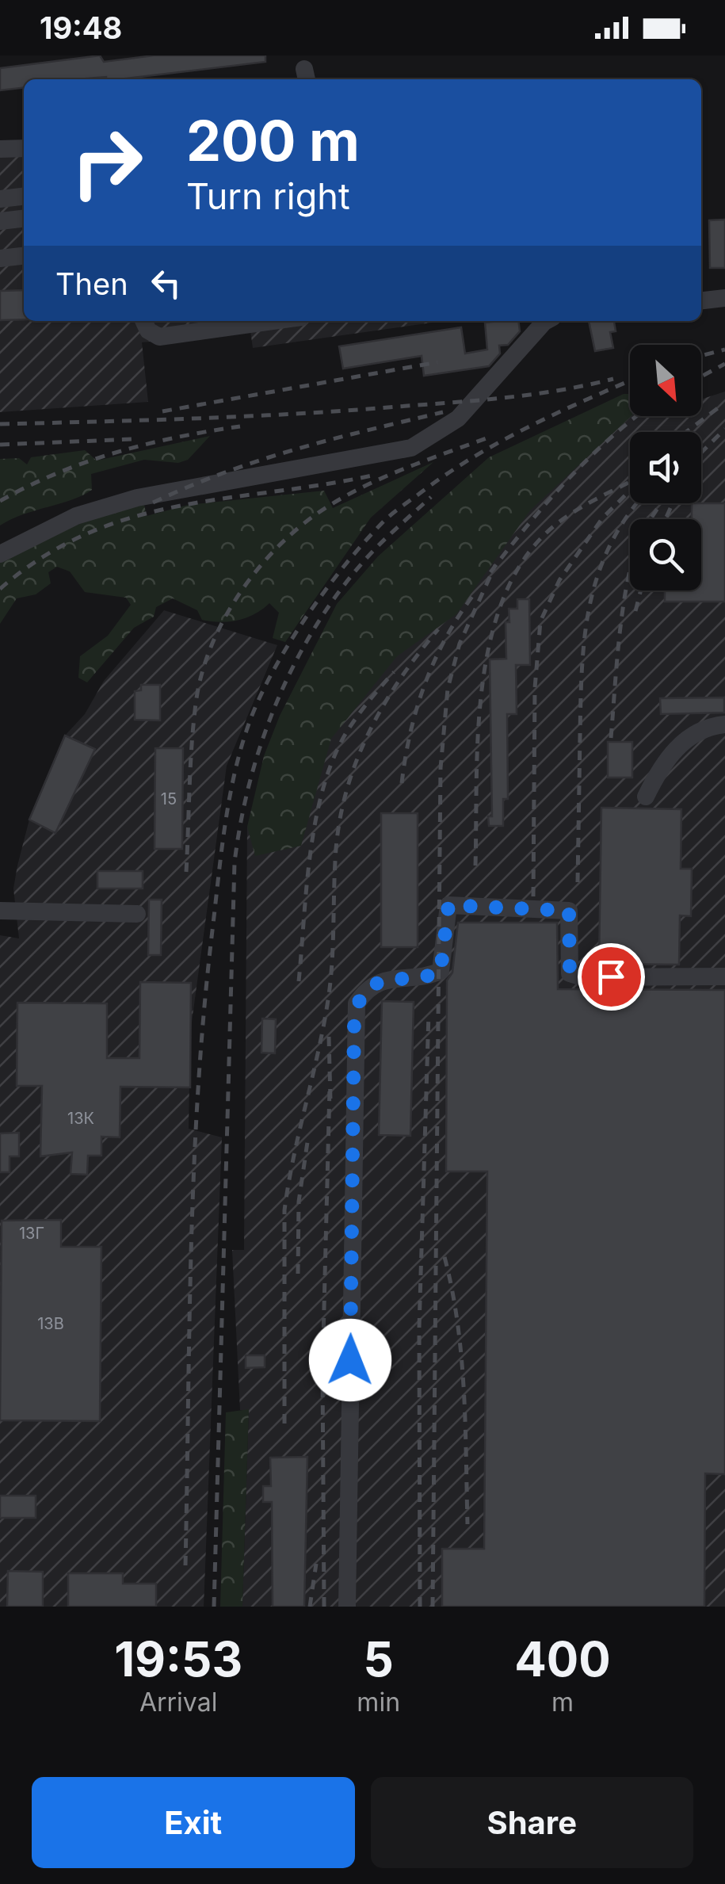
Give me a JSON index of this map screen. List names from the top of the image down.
{
  "house_numbers": [
    "15",
    "13К",
    "13Г",
    "13В"
  ],
  "north": "bottom right",
  "page": {
    "status": "19:48",
    "turn": ["200 m", "Turn right"],
    "then": "Then",
    "eta": [
      "19:53",
      "Arrival",
      "5",
      "min",
      "400",
      "m"
    ],
    "buttons": ["Exit", "Share"]
  }
}
